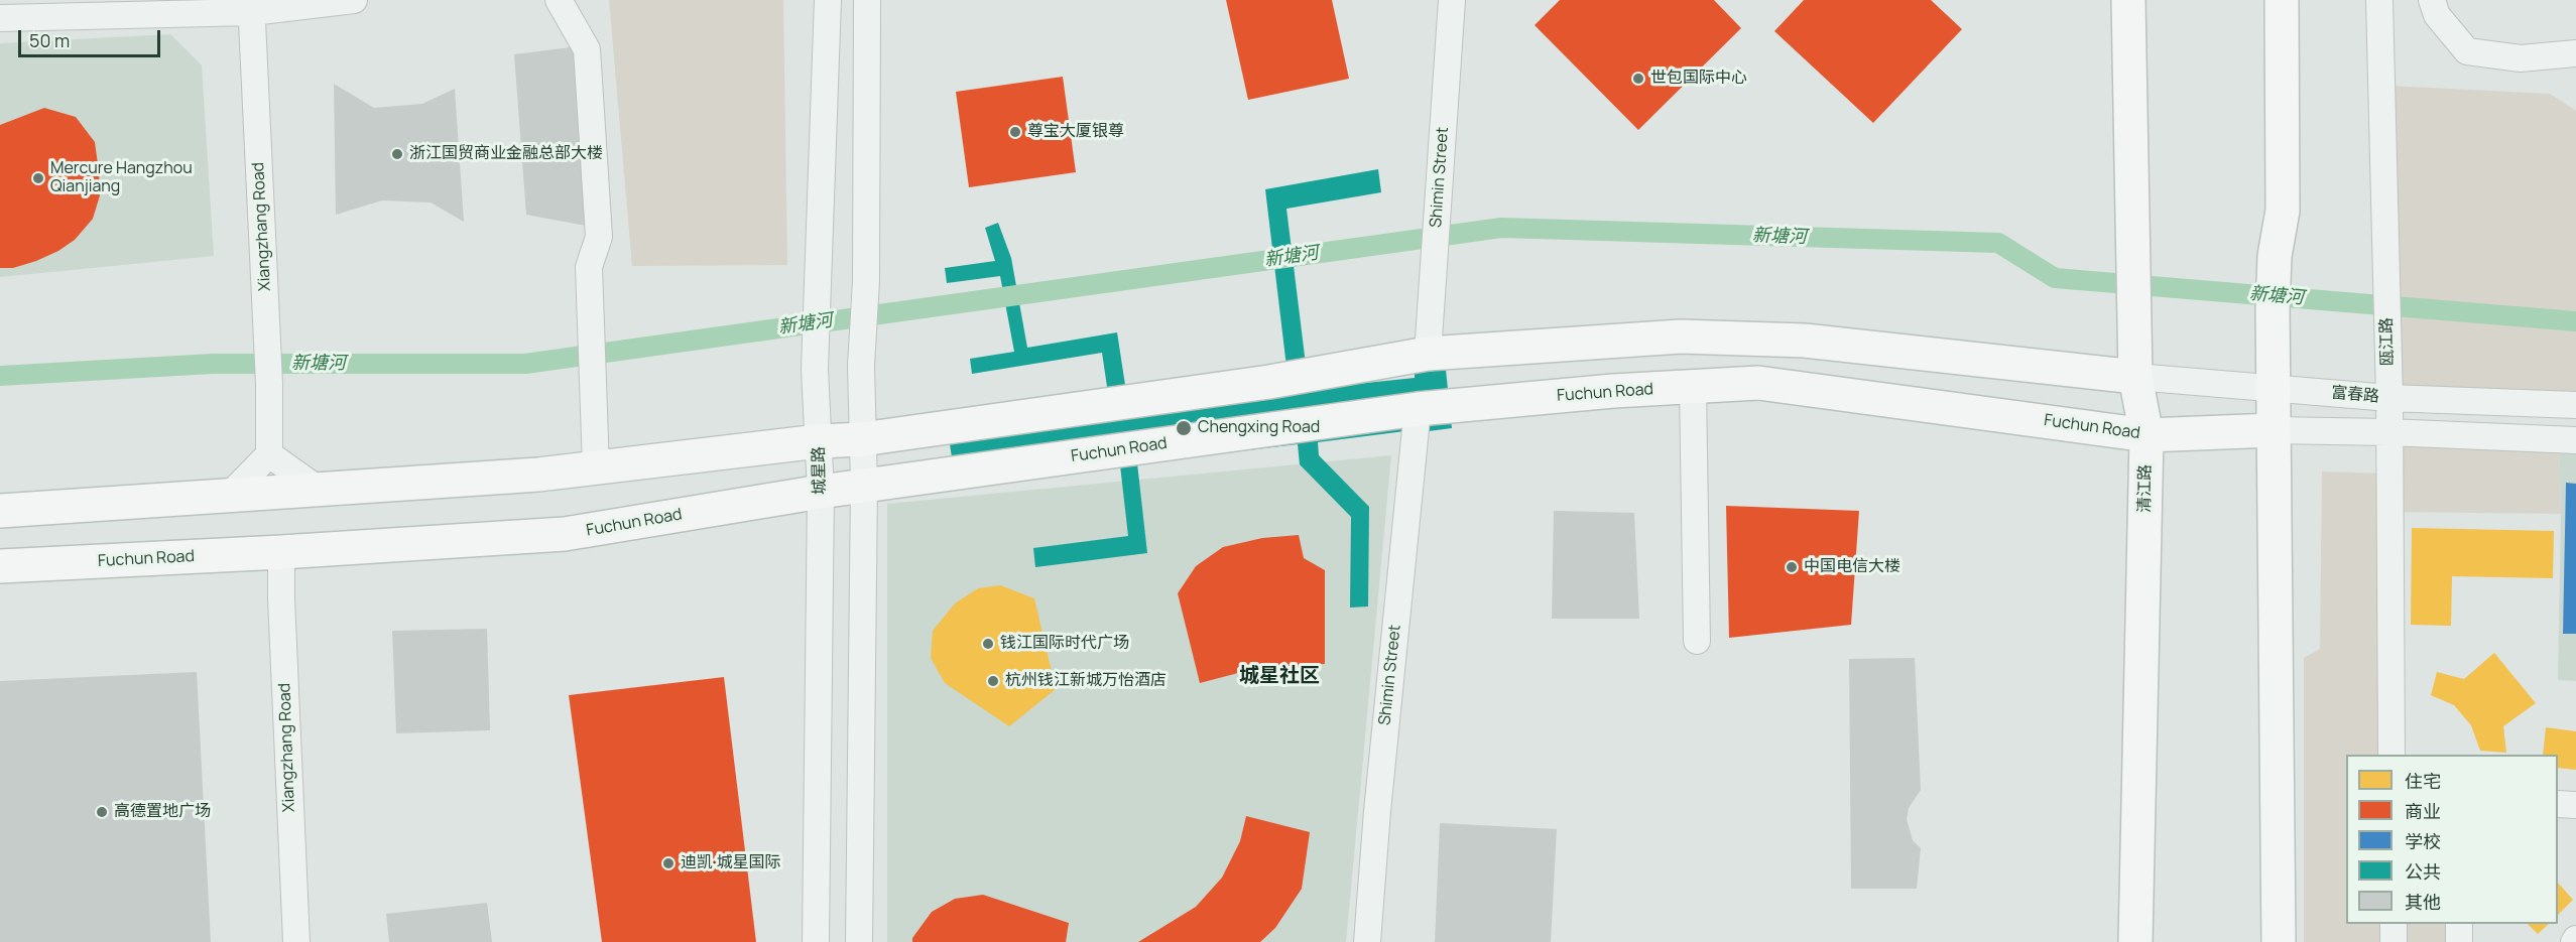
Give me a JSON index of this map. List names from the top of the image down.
{
  "streets": {
    "main road": ["Fuchun Road", "清江路"],
    "street": [
      "Shimin Street",
      "Xiangzhang Road",
      "瓯江路",
      "富春路",
      "城星路"
    ]
  },
  "crossings": [
    ["Shimin Street", "Fuchun Road"],
    ["Xiangzhang Road", "Fuchun Road"],
    ["瓯江路", "富春路"],
    ["Fuchun Road", "城星路"],
    ["Fuchun Road", "清江路"],
    ["富春路", "清江路"]
  ],
  "districts": ["城星社区"],
  "water": ["新塘河"],
  "places": [
    "世包国际中心",
    "尊宝大厦银尊",
    "浙江国贸商业金融总部大楼",
    "Mercure Hangzhou Qianjiang",
    "Chengxing Road",
    "中国电信大楼",
    "钱江国际时代广场",
    "杭州钱江新城万怡酒店",
    "高德置地广场",
    "迪凯·城星国际"
  ],
  "legend": [
    "住宅",
    "商业",
    "学校",
    "公共",
    "其他"
  ],
  "scale_bar": "50 m"
}
